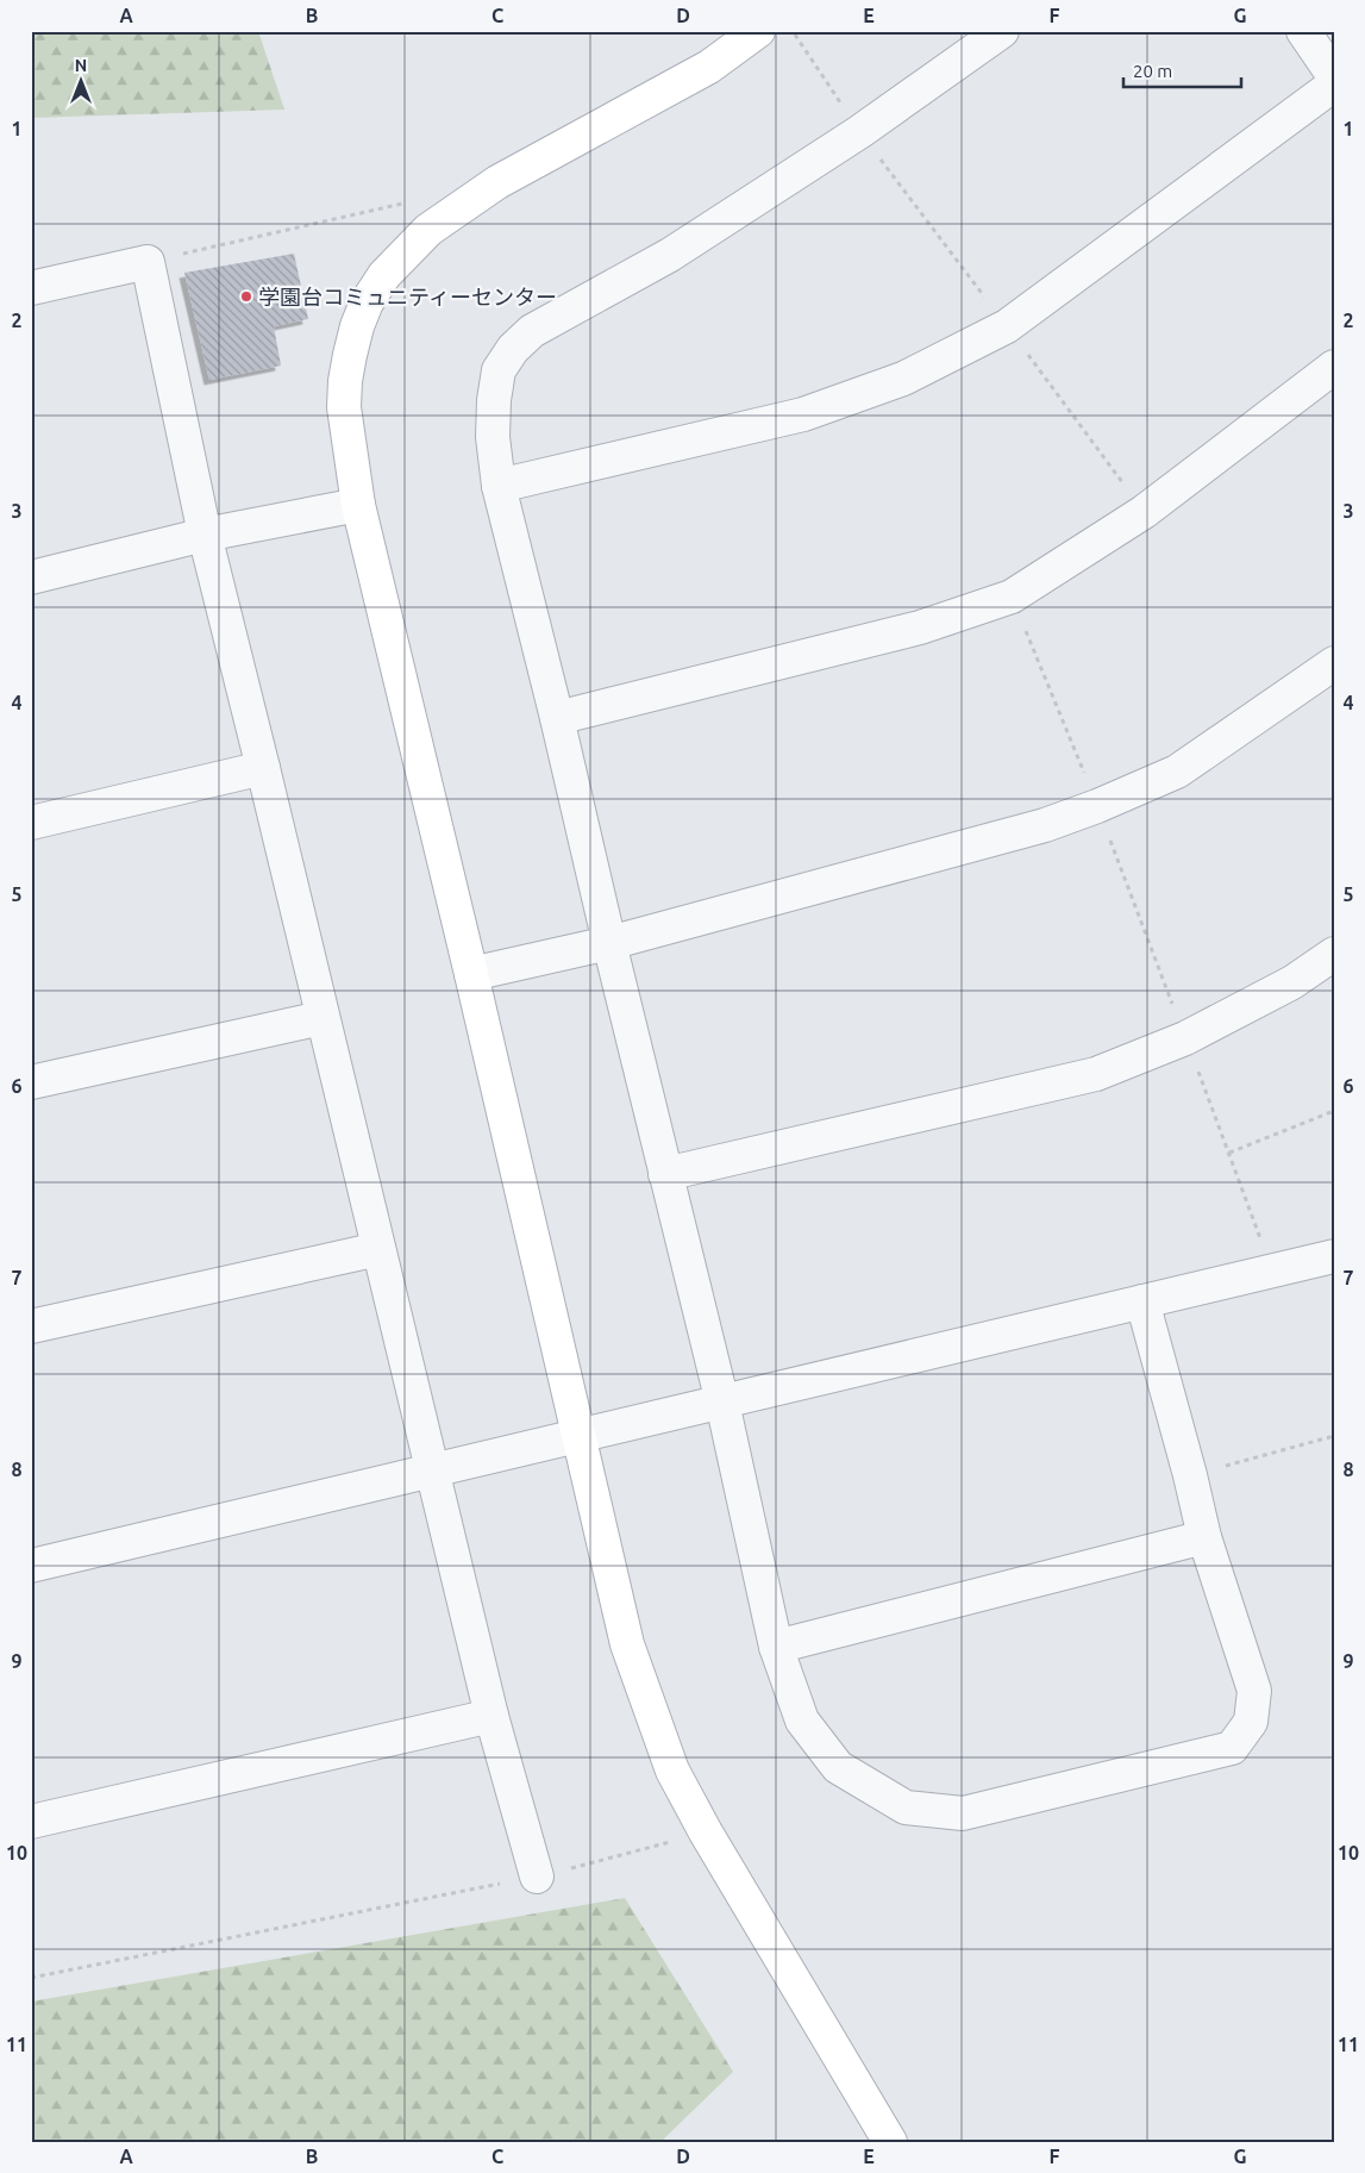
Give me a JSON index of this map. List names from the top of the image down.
{
  "places": ["学園台コミュニティーセンター"],
  "scale_bar": "20 m",
  "north": "top",
  "grid": {
    "columns": [
      "A",
      "B",
      "C",
      "D",
      "E",
      "F",
      "G"
    ],
    "rows": [
      "1",
      "2",
      "3",
      "4",
      "5",
      "6",
      "7",
      "8",
      "9",
      "10",
      "11"
    ]
  }
}
